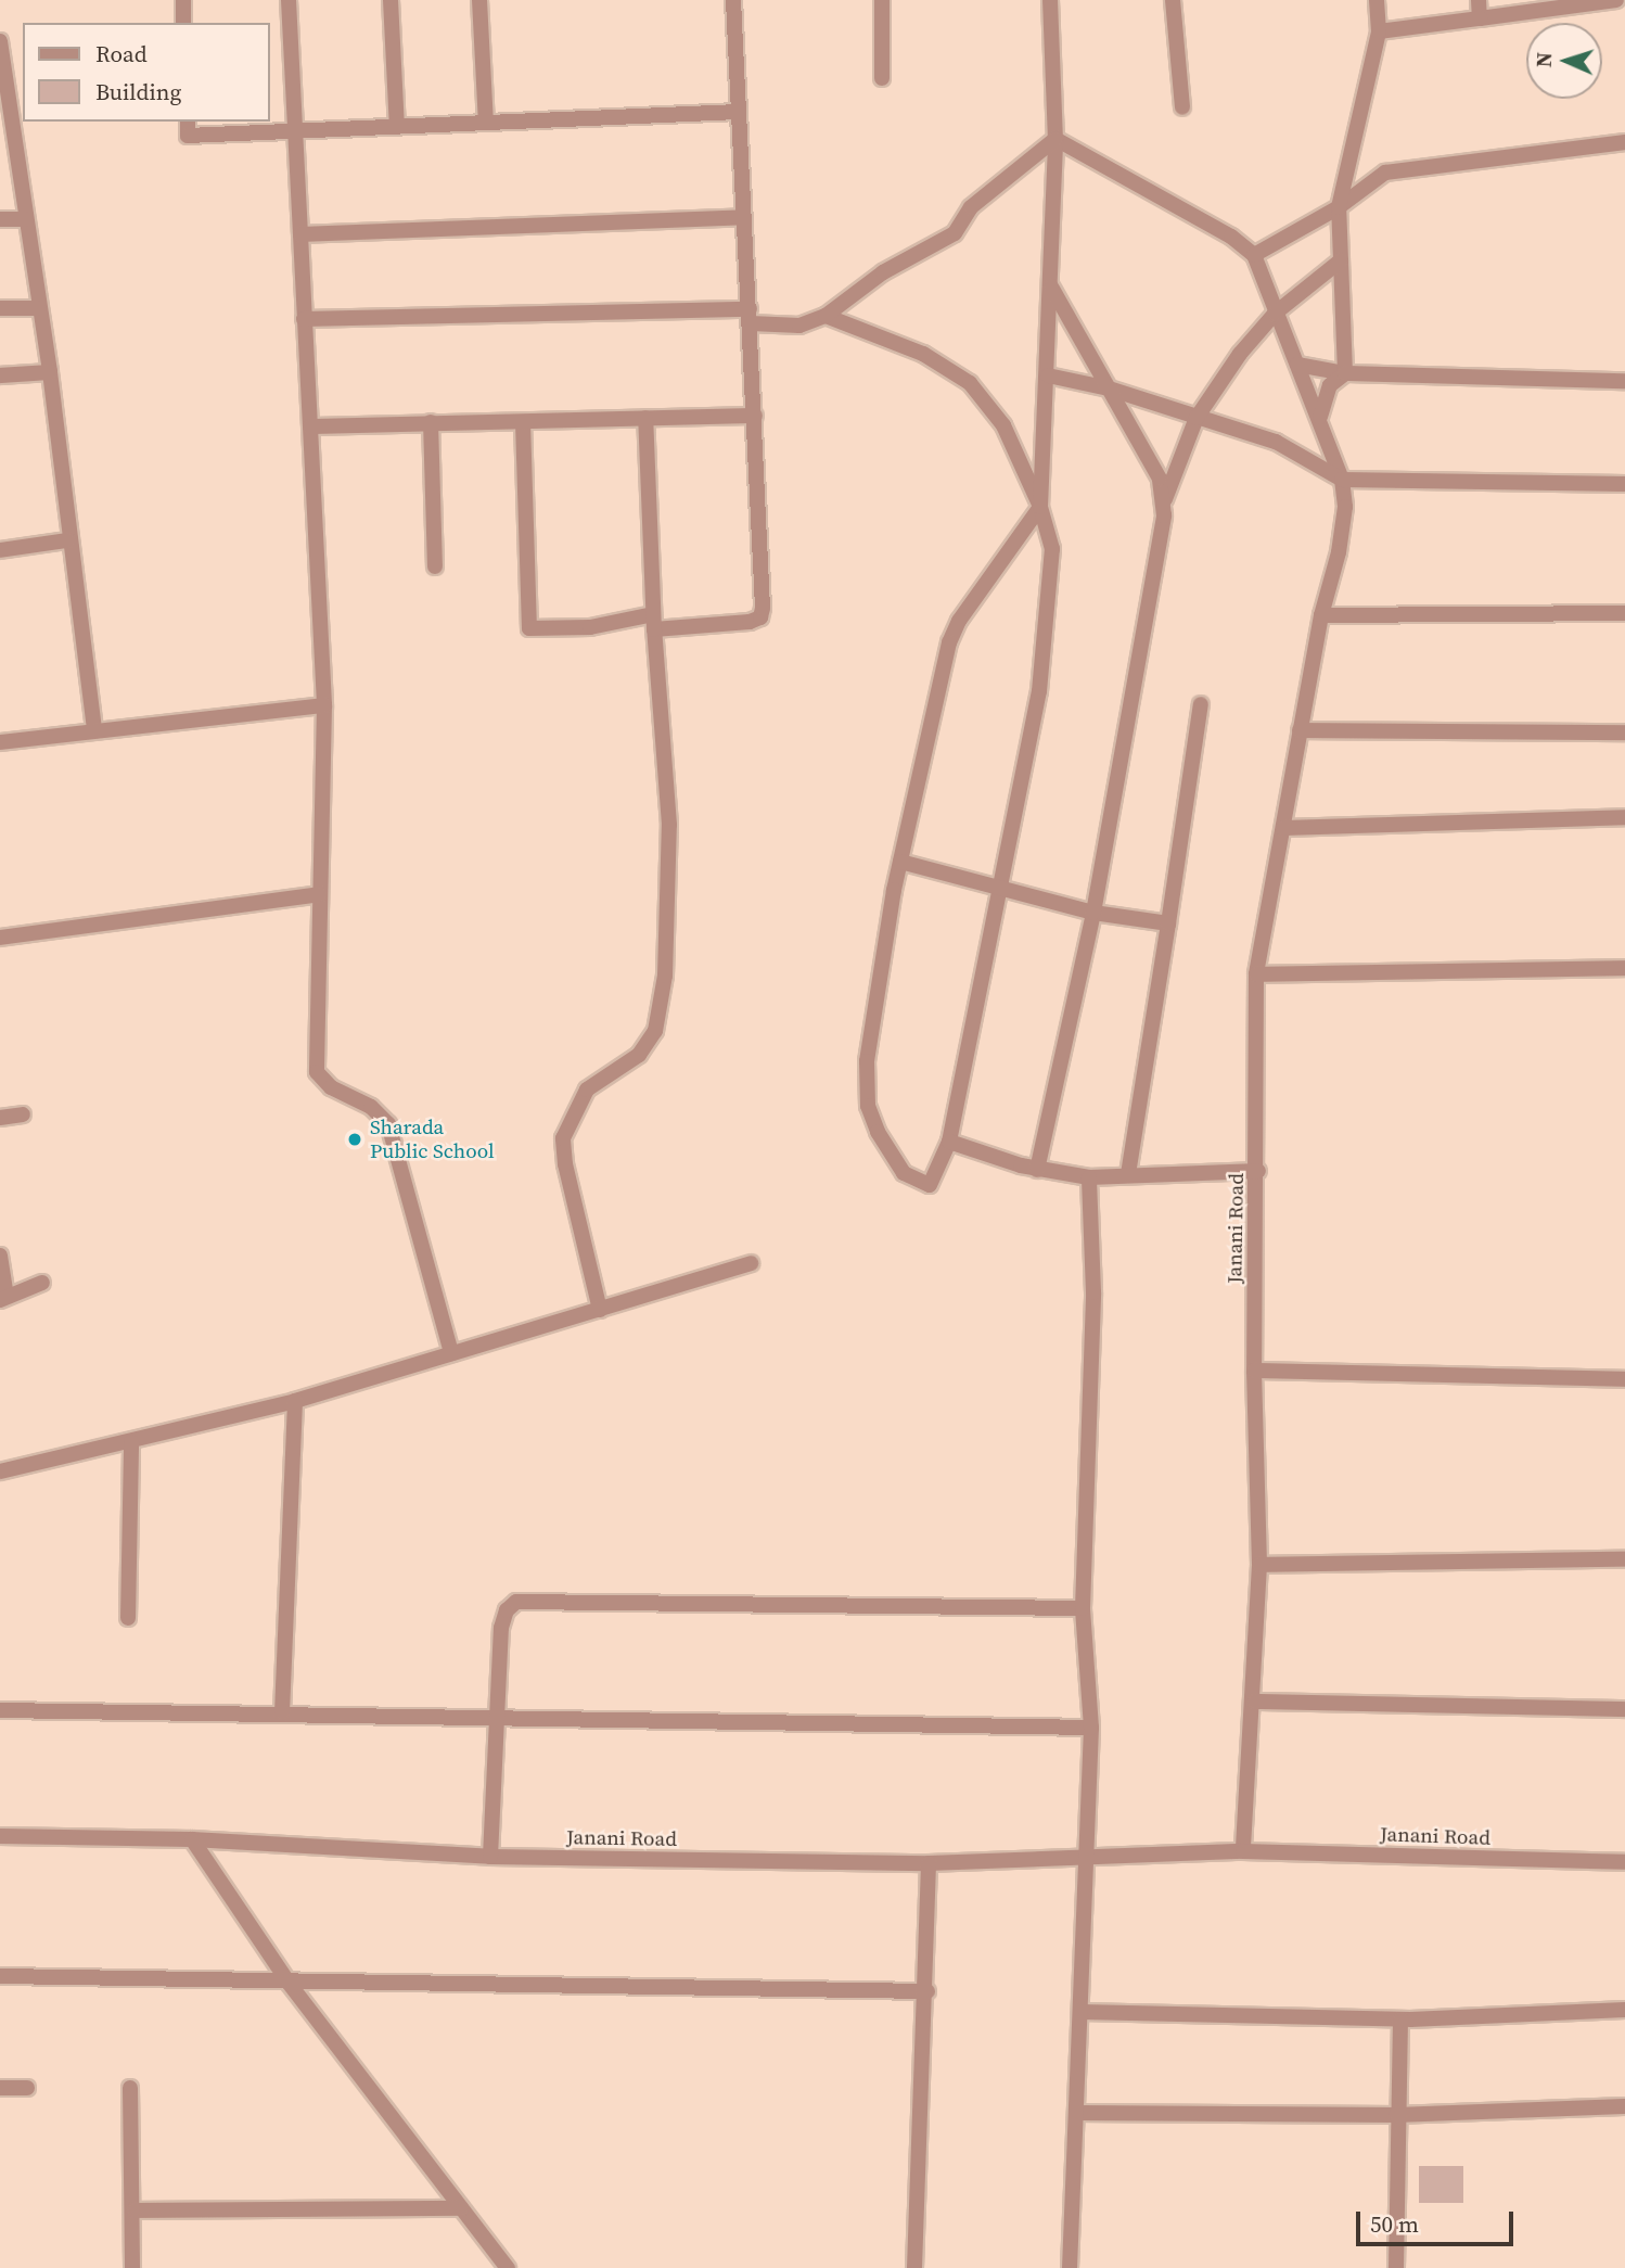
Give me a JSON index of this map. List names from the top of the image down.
{
  "streets": {
    "street": ["Janani Road"]
  },
  "places": ["Sharada Public School"],
  "legend": ["Road", "Building"],
  "scale_bar": "50 m",
  "north": "left"
}
